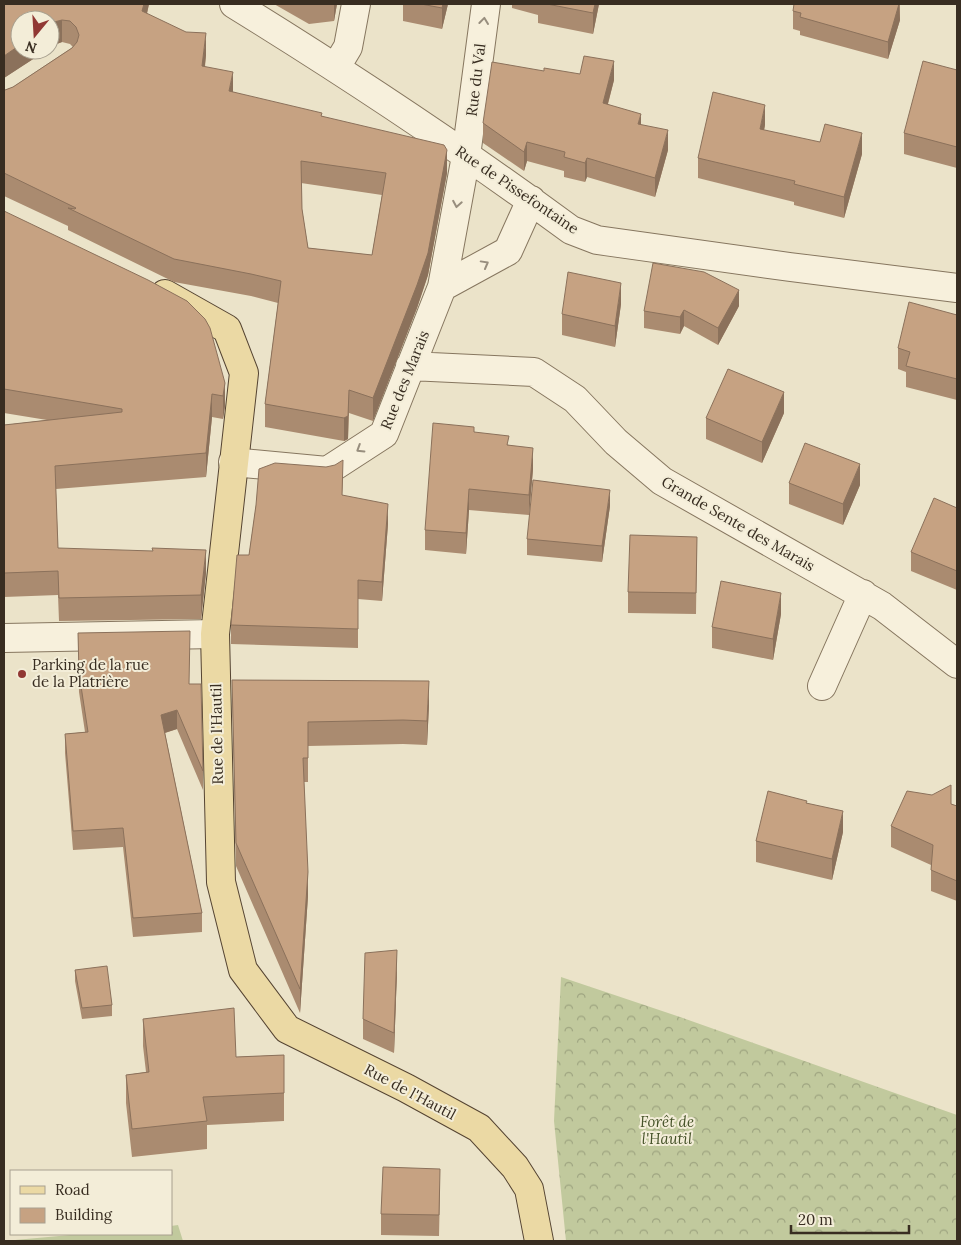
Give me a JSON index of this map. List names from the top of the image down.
{
  "streets": {
    "main road": ["Rue de l'Hautil"],
    "street": [
      "Rue du Val",
      "Rue de Pissefontaine",
      "Rue des Marais",
      "Grande Sente des Marais"
    ]
  },
  "crossings": [
    ["Rue du Val", "Rue de Pissefontaine"],
    ["Rue du Val", "Rue des Marais"],
    ["Rue de Pissefontaine", "Rue des Marais"],
    ["Rue des Marais", "Grande Sente des Marais"],
    ["Rue des Marais", "Rue de l'Hautil"]
  ],
  "parks": ["Forêt de l'Hautil"],
  "places": ["Parking de la rue de la Platrière"],
  "legend": ["Road", "Building"],
  "scale_bar": "20 m",
  "north": "bottom"
}
